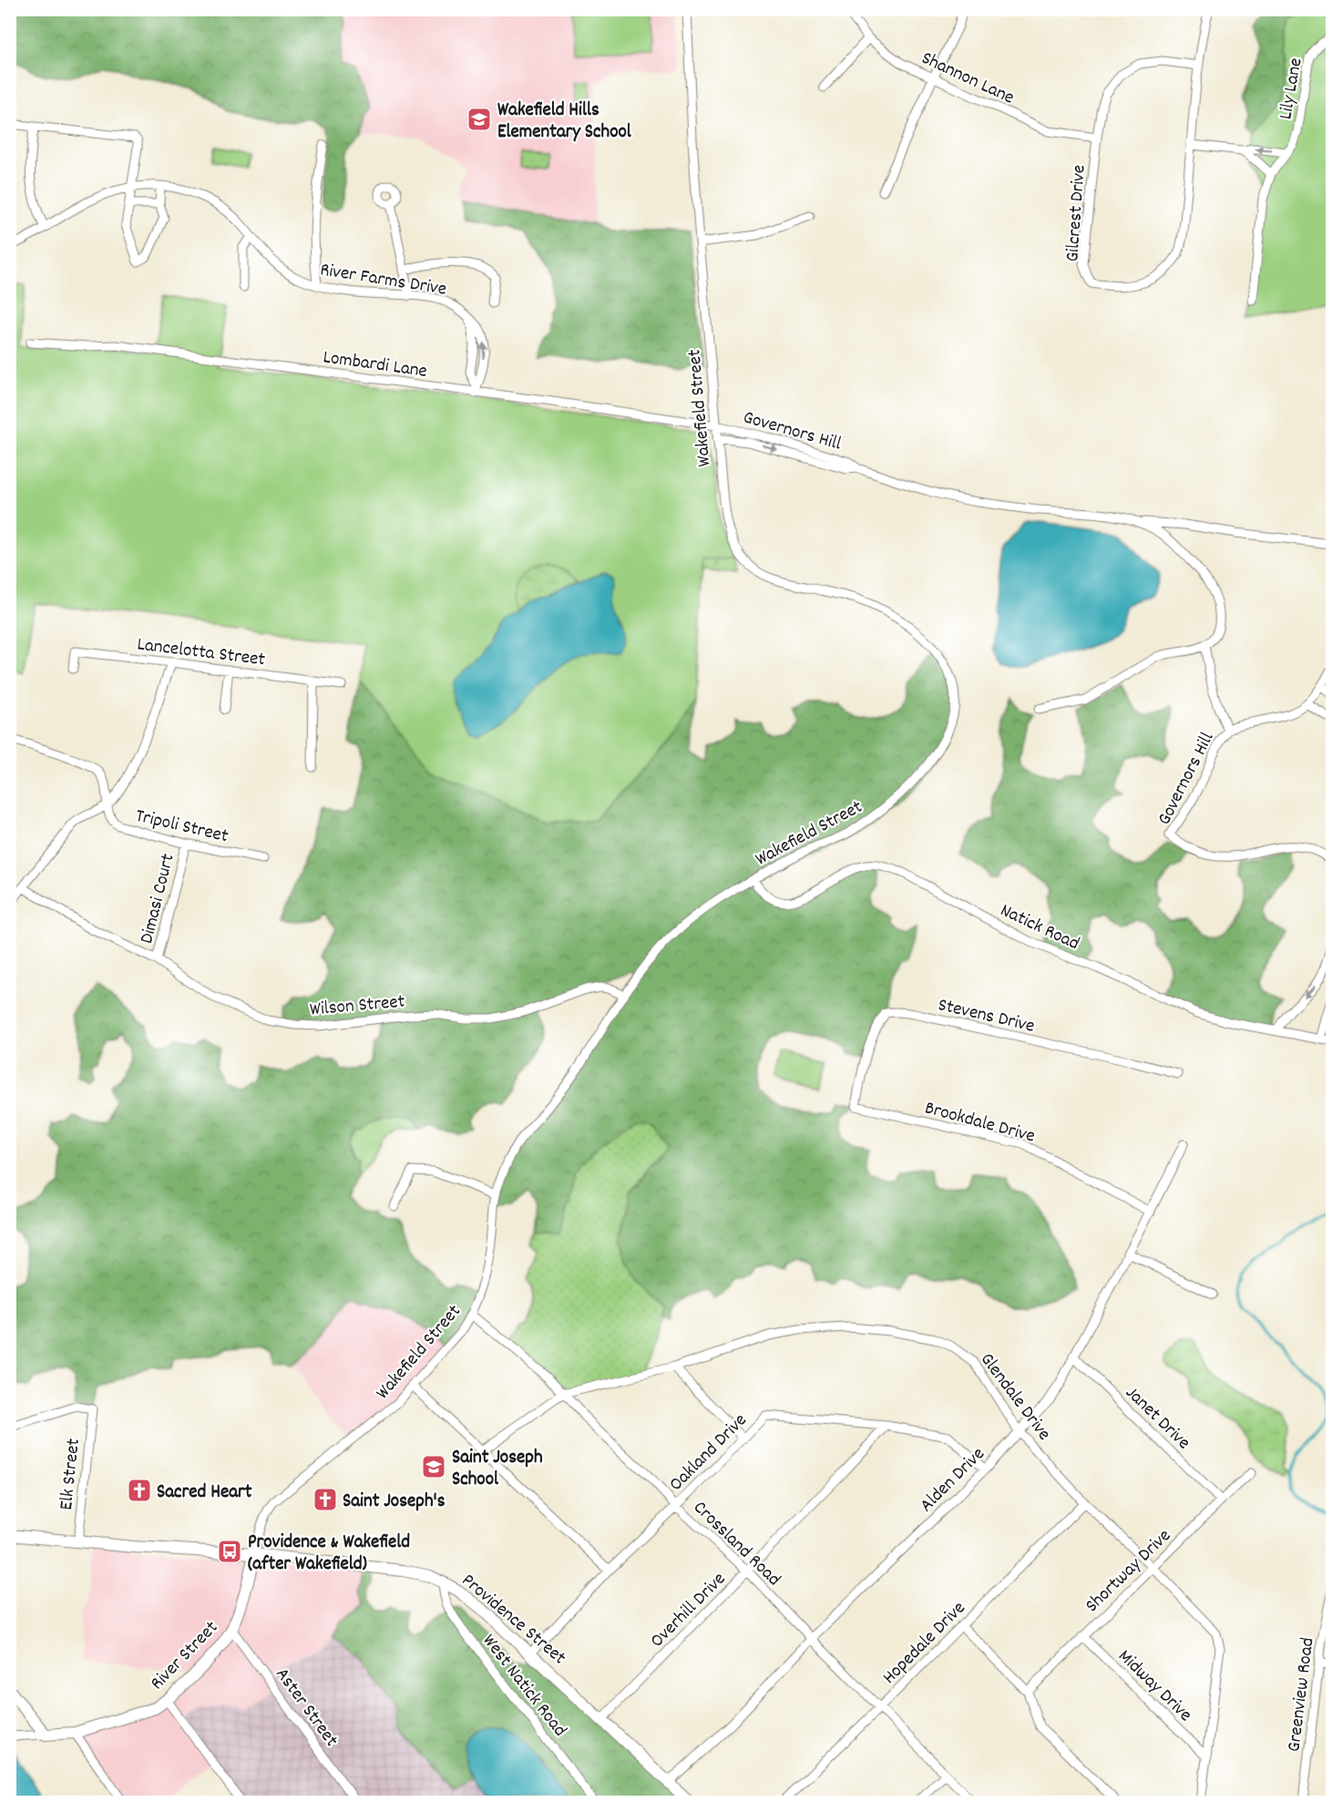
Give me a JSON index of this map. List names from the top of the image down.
{
  "streets": {
    "main road": ["Providence Street", "River Street"],
    "street": [
      "Shannon Lane",
      "Lily Lane",
      "Gilcrest Drive",
      "River Farms Drive",
      "Lombardi Lane",
      "Wakefield Street",
      "Governors Hill",
      "Lancelotta Street",
      "Tripoli Street",
      "Dimasi Court",
      "Natick Road",
      "Wilson Street",
      "Stevens Drive",
      "Brookdale Drive",
      "Glendale Drive",
      "Janet Drive",
      "Oakland Drive",
      "Elk Street",
      "Alden Drive",
      "Crossland Road",
      "Shortway Drive",
      "Overhill Drive",
      "Hopedale Drive",
      "West Natick Road",
      "Midway Drive",
      "Greenview Road",
      "Aster Street"
    ]
  },
  "crossings": [
    ["Shannon Lane", "Gilcrest Drive"],
    ["River Farms Drive", "Lombardi Lane"],
    ["Lombardi Lane", "Wakefield Street"],
    ["Lombardi Lane", "Governors Hill"],
    ["Wakefield Street", "Governors Hill"],
    ["Wakefield Street", "Natick Road"],
    ["Wakefield Street", "Wilson Street"],
    ["Wakefield Street", "Crossland Road"],
    ["Wakefield Street", "Providence Street"],
    ["Wakefield Street", "River Street"],
    ["Tripoli Street", "Dimasi Court"],
    ["Dimasi Court", "Wilson Street"],
    ["Stevens Drive", "Brookdale Drive"],
    ["Brookdale Drive", "Alden Drive"],
    ["Glendale Drive", "Alden Drive"],
    ["Glendale Drive", "Crossland Road"],
    ["Glendale Drive", "Shortway Drive"],
    ["Glendale Drive", "Hopedale Drive"],
    ["Glendale Drive", "Midway Drive"],
    ["Janet Drive", "Alden Drive"],
    ["Janet Drive", "Shortway Drive"],
    ["Oakland Drive", "Alden Drive"],
    ["Oakland Drive", "Crossland Road"],
    ["Oakland Drive", "Overhill Drive"],
    ["Oakland Drive", "Providence Street"],
    ["Elk Street", "Providence Street"],
    ["Alden Drive", "Crossland Road"],
    ["Alden Drive", "Providence Street"],
    ["Crossland Road", "Overhill Drive"],
    ["Crossland Road", "Hopedale Drive"],
    ["Shortway Drive", "Midway Drive"],
    ["Overhill Drive", "Providence Street"],
    ["Providence Street", "River Street"],
    ["Providence Street", "West Natick Road"],
    ["River Street", "Aster Street"]
  ],
  "places": {
    "school or university": ["Wakefield Hills Elementary School", "Saint Joseph School"],
    "church": ["Sacred Heart", "Saint Joseph's"],
    "bus stop": ["Providence & Wakefield (after Wakefield)"]
  }
}
